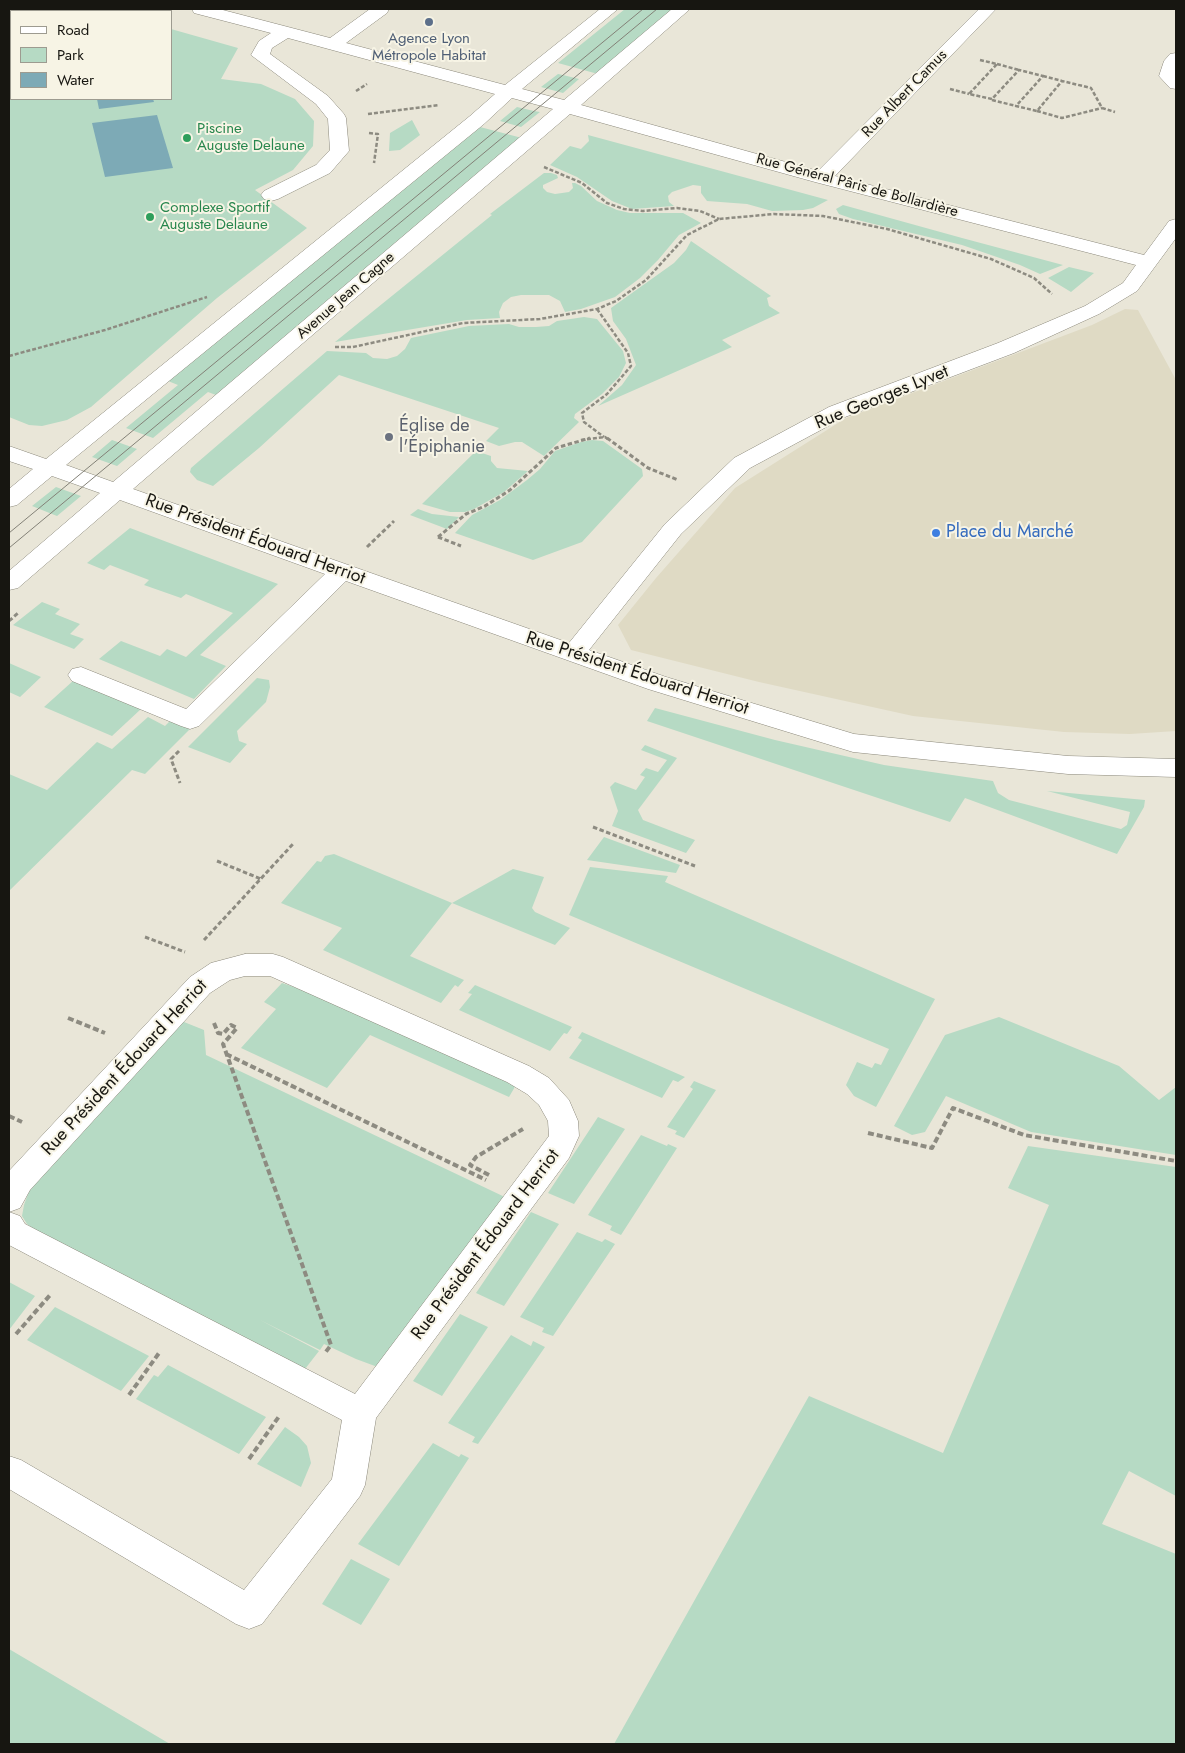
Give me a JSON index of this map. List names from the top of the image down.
{
  "streets": {
    "street": [
      "Rue Albert Camus",
      "Rue Général Pâris de Bollardière",
      "Avenue Jean Cagne",
      "Rue Georges Lyvet",
      "Rue Président Édouard Herriot"
    ]
  },
  "crossings": [
    ["Rue Albert Camus", "Rue Général Pâris de Bollardière"],
    ["Rue Général Pâris de Bollardière", "Avenue Jean Cagne"],
    ["Rue Général Pâris de Bollardière", "Rue Georges Lyvet"],
    ["Avenue Jean Cagne", "Rue Président Édouard Herriot"],
    ["Rue Georges Lyvet", "Rue Président Édouard Herriot"]
  ],
  "places": [
    "Agence Lyon Métropole Habitat",
    "Piscine Auguste Delaune",
    "Complexe Sportif Auguste Delaune",
    "Église de l'Épiphanie",
    "Place du Marché"
  ],
  "legend": ["Road", "Park", "Water"]
}
